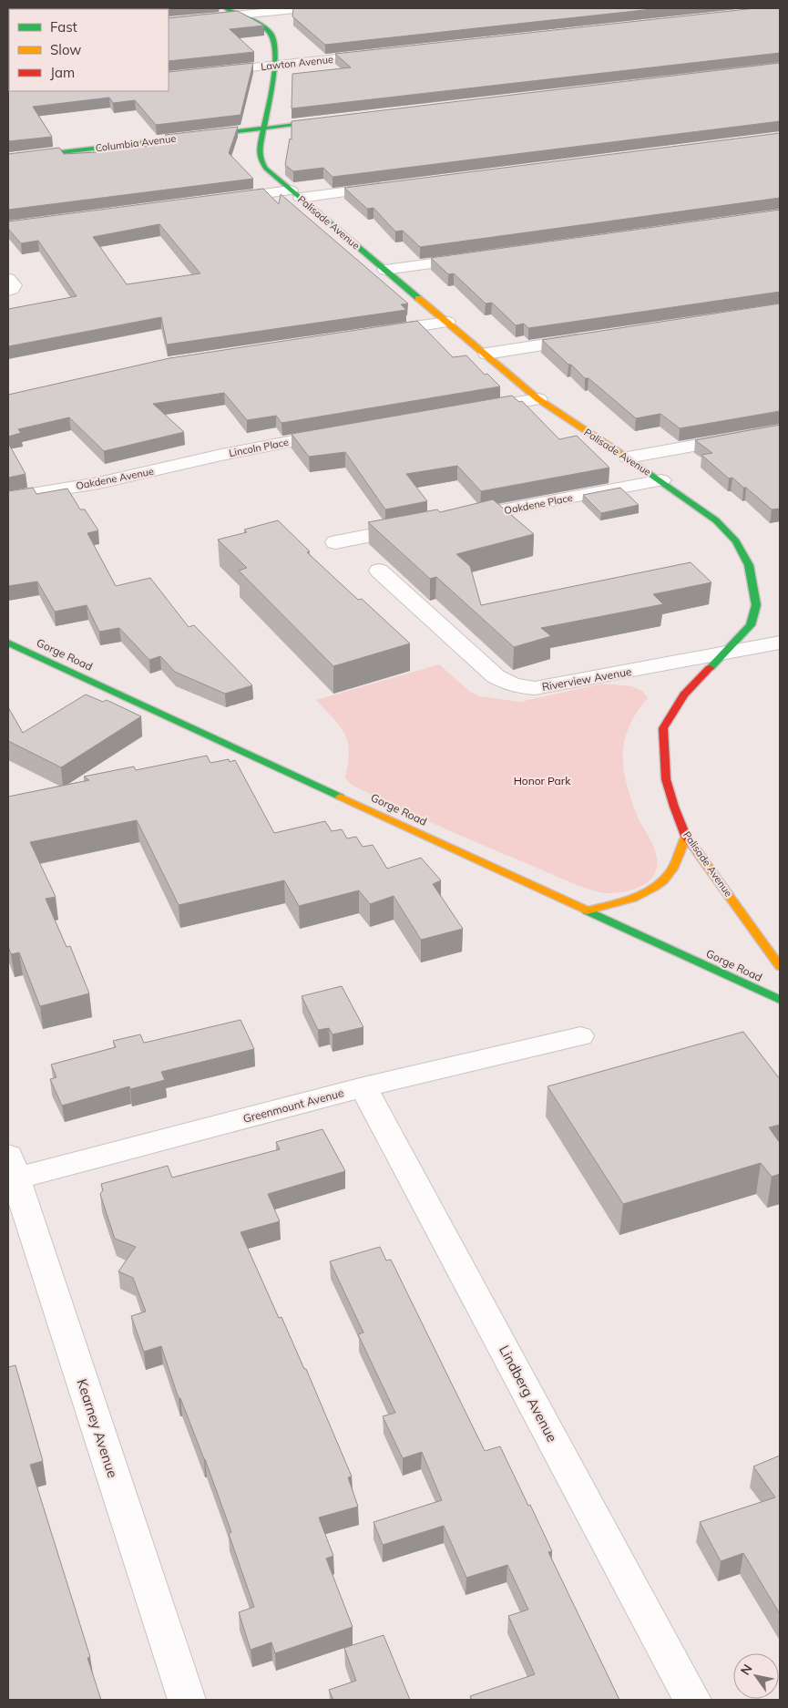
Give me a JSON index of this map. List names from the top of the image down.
{
  "streets": {
    "main road": ["Columbia Avenue", "Palisade Avenue", "Gorge Road"],
    "street": [
      "Lawton Avenue",
      "Lincoln Place",
      "Oakdene Avenue",
      "Oakdene Place",
      "Riverview Avenue",
      "Greenmount Avenue",
      "Lindberg Avenue",
      "Kearney Avenue"
    ]
  },
  "crossings": [
    ["Lawton Avenue", "Palisade Avenue"],
    ["Columbia Avenue", "Palisade Avenue"],
    ["Palisade Avenue", "Oakdene Place"],
    ["Palisade Avenue", "Riverview Avenue"],
    ["Lincoln Place", "Oakdene Avenue"],
    ["Greenmount Avenue", "Lindberg Avenue"],
    ["Greenmount Avenue", "Kearney Avenue"]
  ],
  "parks": ["Honor Park"],
  "legend": ["Fast", "Slow", "Jam"],
  "north": "top left"
}
